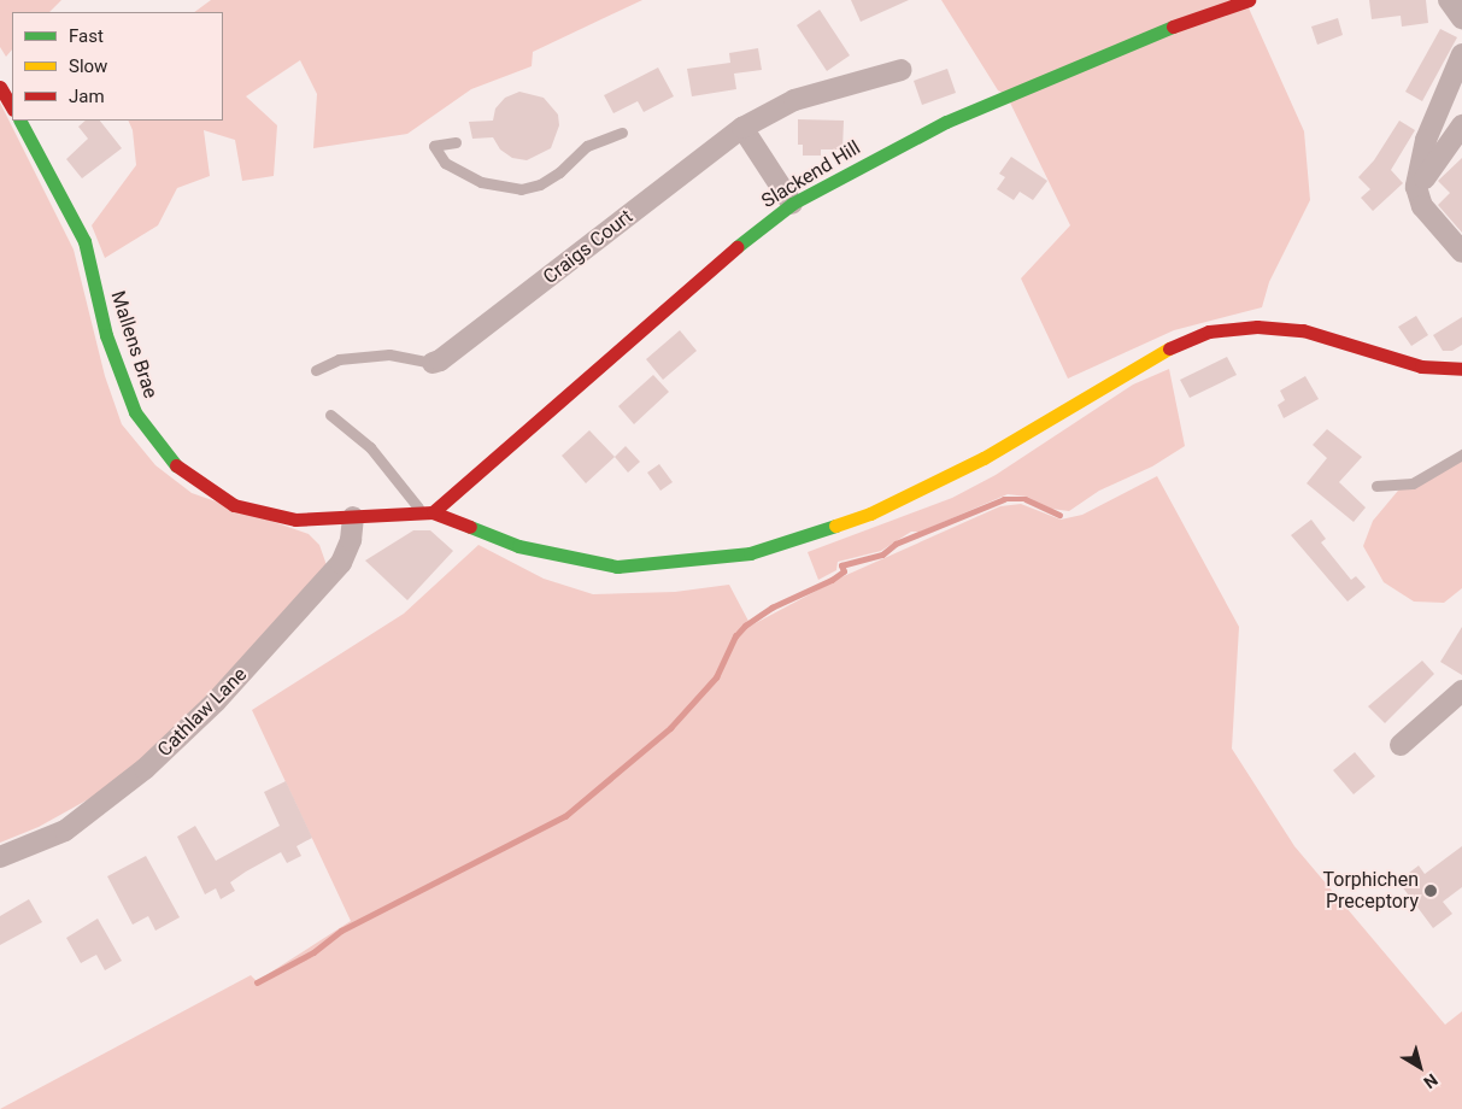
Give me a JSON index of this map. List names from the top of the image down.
{
  "streets": {
    "main road": ["Slackend Hill", "Mallens Brae"],
    "street": ["Craigs Court", "Cathlaw Lane"]
  },
  "crossings": [
    ["Slackend Hill", "Mallens Brae"],
    ["Mallens Brae", "Cathlaw Lane"]
  ],
  "places": ["Torphichen Preceptory"],
  "legend": ["Fast", "Slow", "Jam"],
  "north": "bottom right"
}
